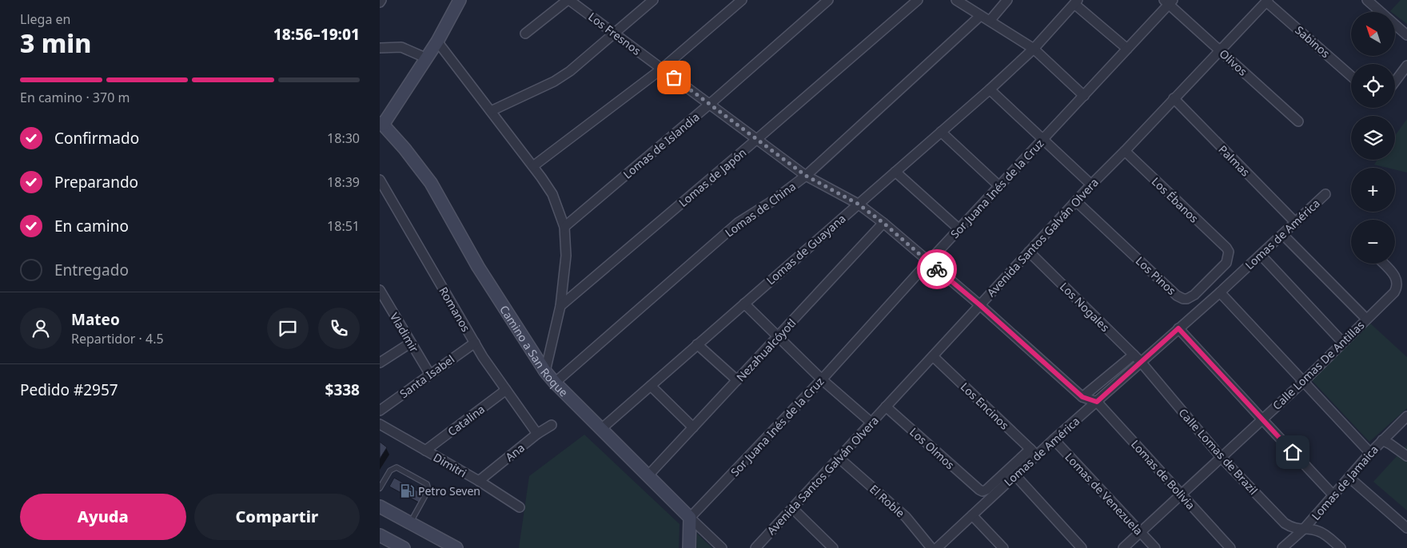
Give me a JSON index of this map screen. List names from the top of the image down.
{
  "streets": {
    "street": [
      "Los Fresnos",
      "Sabinos",
      "Olivos",
      "Lomas de Islandia",
      "Palmas",
      "Lomas de Japón",
      "Sor Juana Inés de la Cruz",
      "Los Ébanos",
      "Lomas de China",
      "Lomas de América",
      "Avenida Santos Galván Olvera",
      "Lomas de Guayana",
      "Los Pinos",
      "Los Nogales",
      "Romanos",
      "Vladimir",
      "Camino a San Roque",
      "Nezahualcóyotl",
      "Calle Lomas De Antillas",
      "Santa Isabel",
      "Los Encinos",
      "Catalina",
      "Los Olmos",
      "Calle Lomas de Brazil",
      "Ana",
      "Dimitri",
      "Lomas de Bolivia",
      "Lomas de Jamaica",
      "Lomas de Venezuela",
      "El Roble"
    ]
  },
  "crossings": [
    ["Los Fresnos", "Lomas de Islandia"],
    ["Los Fresnos", "Lomas de Japón"],
    ["Los Fresnos", "Sor Juana Inés de la Cruz"],
    ["Los Fresnos", "Lomas de China"],
    ["Los Fresnos", "Lomas de América"],
    ["Los Fresnos", "Avenida Santos Galván Olvera"],
    ["Los Fresnos", "Lomas de Guayana"],
    ["Los Fresnos", "Nezahualcóyotl"],
    ["Los Fresnos", "Lomas de Bolivia"],
    ["Sabinos", "Avenida Santos Galván Olvera"],
    ["Olivos", "Sor Juana Inés de la Cruz"],
    ["Olivos", "Avenida Santos Galván Olvera"],
    ["Palmas", "Lomas de América"],
    ["Palmas", "Avenida Santos Galván Olvera"],
    ["Sor Juana Inés de la Cruz", "Camino a San Roque"],
    ["Los Ébanos", "Avenida Santos Galván Olvera"],
    ["Los Ébanos", "Los Pinos"],
    ["Lomas de China", "Camino a San Roque"],
    ["Lomas de América", "Los Nogales"],
    ["Lomas de América", "Los Encinos"],
    ["Lomas de América", "Los Olmos"],
    ["Lomas de América", "Calle Lomas de Brazil"],
    ["Lomas de América", "Lomas de Bolivia"],
    ["Lomas de América", "Lomas de Venezuela"],
    ["Avenida Santos Galván Olvera", "Los Pinos"],
    ["Avenida Santos Galván Olvera", "Los Nogales"],
    ["Avenida Santos Galván Olvera", "Los Encinos"],
    ["Avenida Santos Galván Olvera", "Los Olmos"],
    ["Avenida Santos Galván Olvera", "El Roble"],
    ["Lomas de Guayana", "Camino a San Roque"],
    ["Los Nogales", "Calle Lomas de Brazil"],
    ["Romanos", "Santa Isabel"],
    ["Romanos", "Catalina"],
    ["Romanos", "Ana"],
    ["Vladimir", "Santa Isabel"],
    ["Camino a San Roque", "Nezahualcóyotl"],
    ["Calle Lomas De Antillas", "Calle Lomas de Brazil"],
    ["Calle Lomas De Antillas", "Lomas de Bolivia"],
    ["Calle Lomas De Antillas", "Lomas de Venezuela"],
    ["Los Encinos", "Los Olmos"],
    ["Catalina", "Dimitri"],
    ["Calle Lomas de Brazil", "Lomas de Jamaica"],
    ["Ana", "Dimitri"]
  ],
  "places": {
    "fuel station": ["Petro Seven"]
  },
  "north": "top left",
  "page": {
    "heading": ["3 min", "Llega en", "18:56–19:01"],
    "panel": [
      "Mateo",
      "Repartidor · 4.5",
      "Pedido #2957",
      "$338"
    ],
    "map_buttons": ["+", "−"],
    "bar": "En camino · 370 m",
    "list": [
      ["Confirmado", "18:30"],
      ["Preparando", "18:39"],
      ["En camino", "18:51"],
      "Entregado"
    ],
    "buttons": ["Ayuda", "Compartir"]
  }
}
